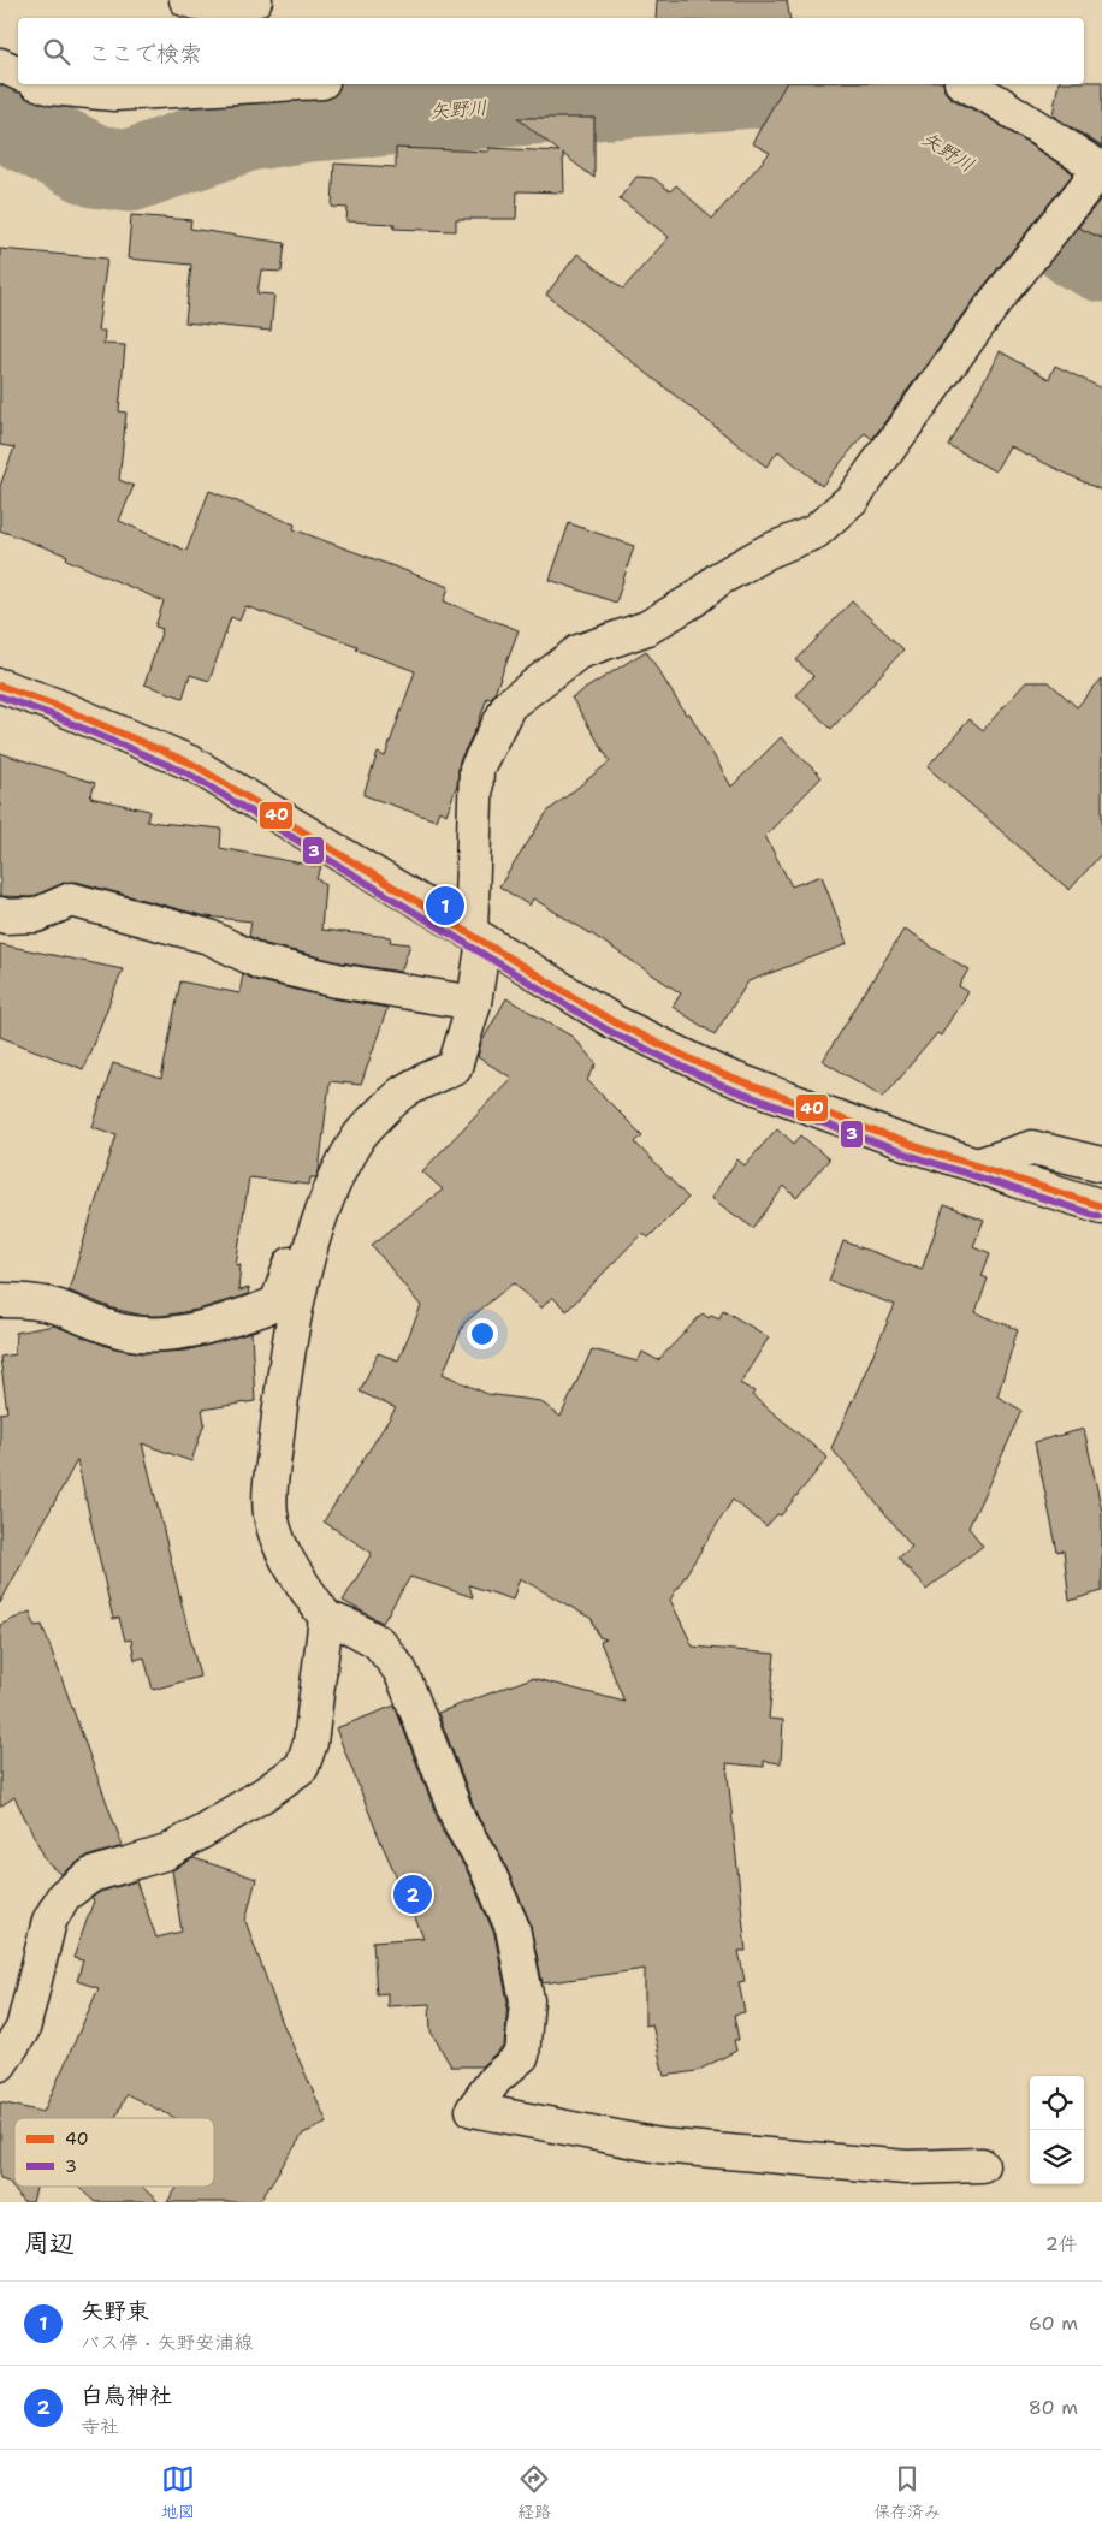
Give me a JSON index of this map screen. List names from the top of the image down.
{
  "water": ["矢野川"],
  "lines": ["transit line 40", "transit line 3"],
  "legend": ["40", "3"],
  "page": {
    "search": "ここで検索",
    "pins": ["1", "2"],
    "heading": ["周辺", "2件"],
    "list": [
      {
        "mark": "1",
        "name": "矢野東",
        "note": "バス停 · 矢野安浦線",
        "value": "60 m"
      },
      {
        "mark": "2",
        "name": "白鳥神社",
        "note": "寺社",
        "value": "80 m"
      }
    ],
    "nav": ["地図", "経路", "保存済み"]
  }
}
